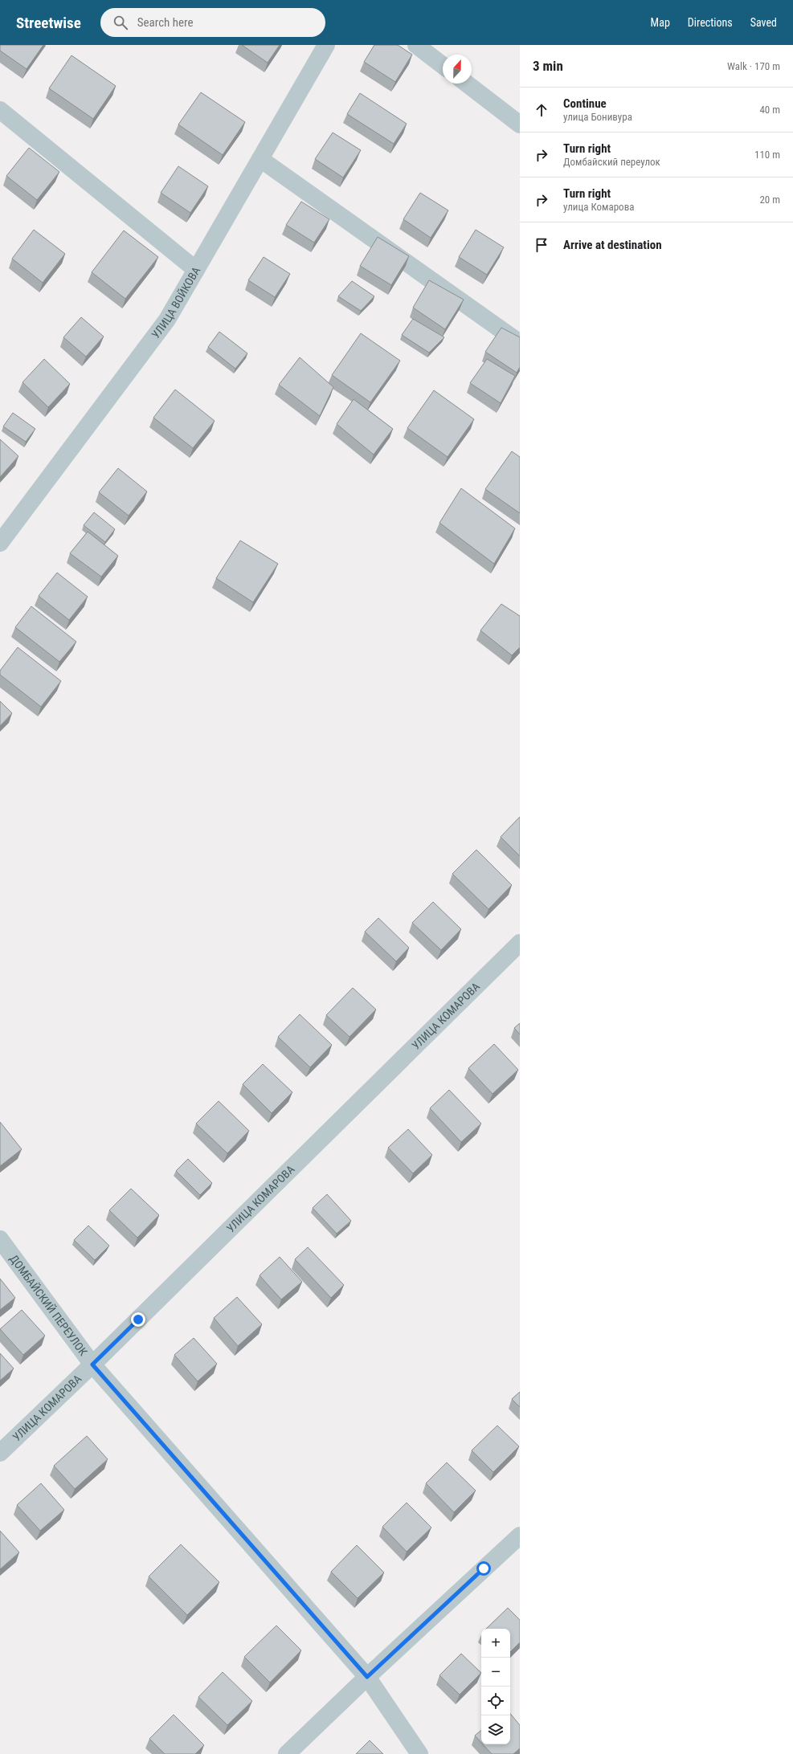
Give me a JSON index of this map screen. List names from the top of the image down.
{
  "streets": {
    "street": ["УЛИЦА ВОЙКОВА", "УЛИЦА КОМАРОВА", "ДОМБАЙСКИЙ ПЕРЕУЛОК"]
  },
  "crossings": [
    ["УЛИЦА КОМАРОВА", "ДОМБАЙСКИЙ ПЕРЕУЛОК"]
  ],
  "north": "top",
  "page": {
    "header": "Streetwise",
    "search": "Search here",
    "nav": ["Map", "Directions", "Saved"],
    "heading": ["3 min", "Walk · 170 m"],
    "list": [
      ["Continue", "улица Бонивура", "40 m"],
      ["Turn right", "Домбайский переулок", "110 m"],
      ["Turn right", "улица Комарова", "20 m"],
      "Arrive at destination"
    ],
    "map_buttons": ["+", "−"]
  }
}
